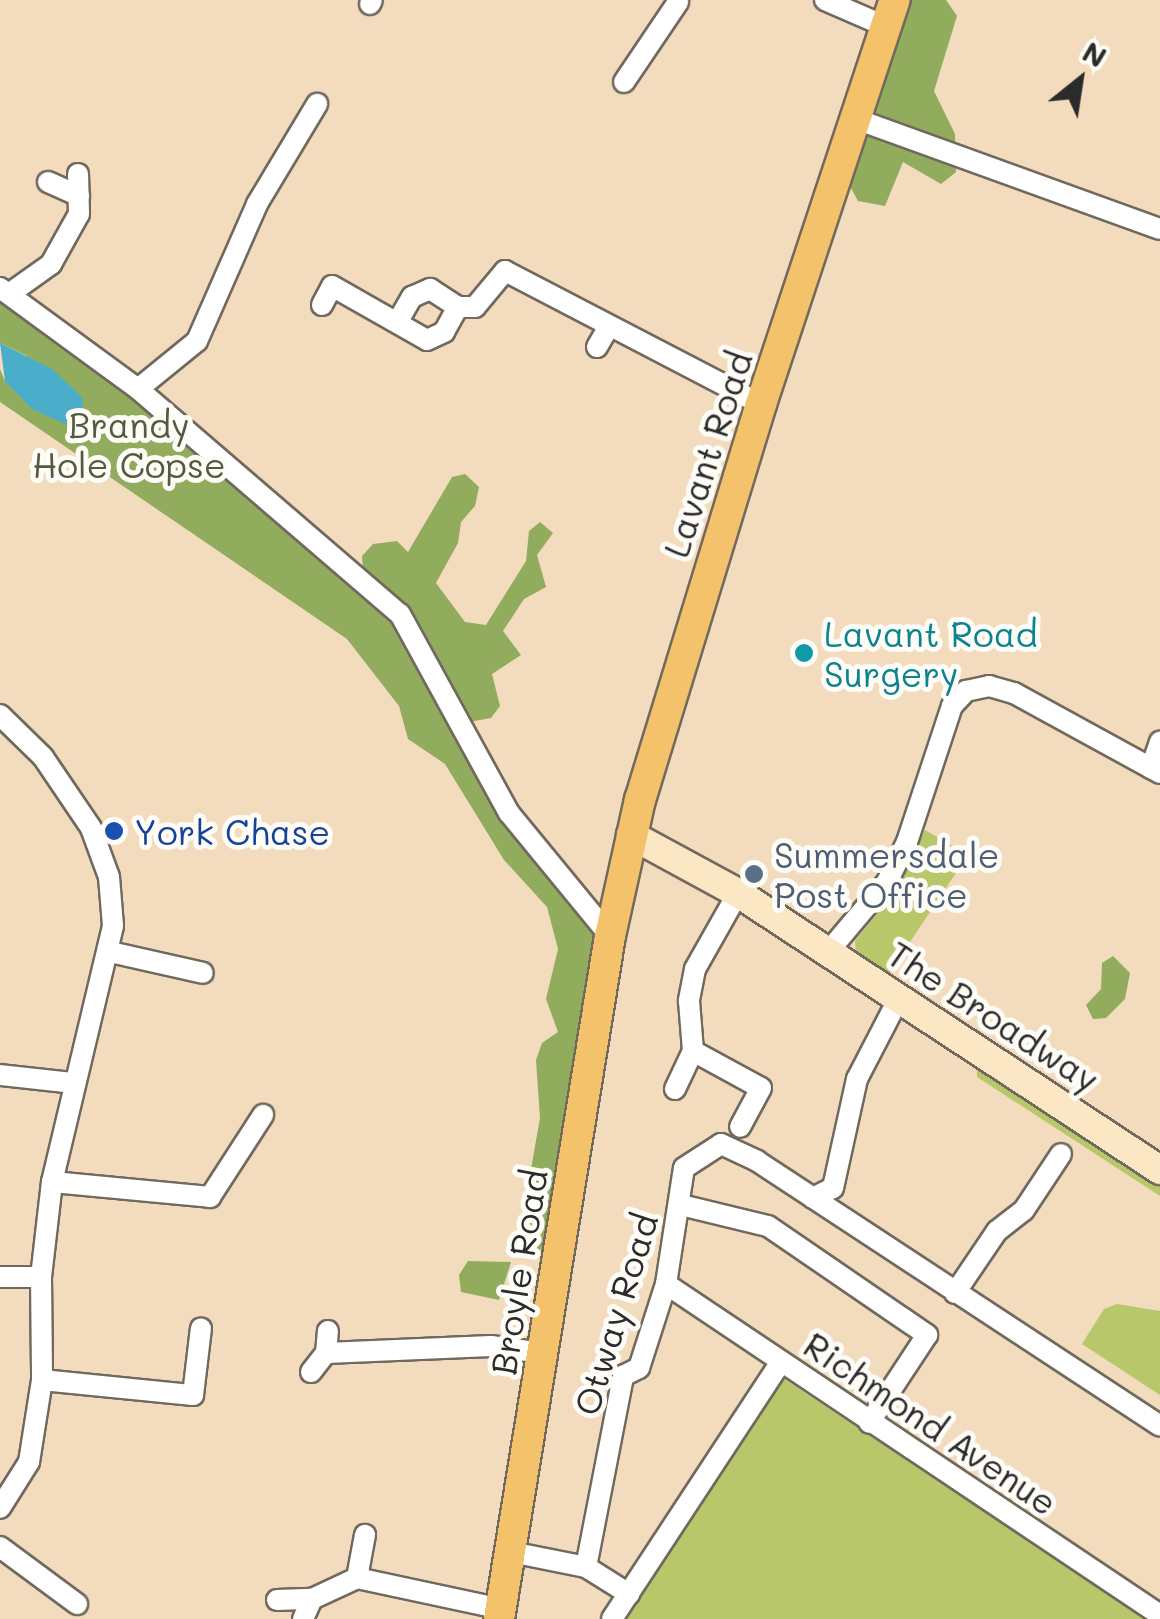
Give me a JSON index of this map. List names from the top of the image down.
{
  "streets": {
    "main road": ["Lavant Road", "Broyle Road"],
    "street": ["The Broadway", "Otway Road", "Richmond Avenue"]
  },
  "crossings": [
    ["Lavant Road", "The Broadway"],
    ["Lavant Road", "Broyle Road"],
    ["Otway Road", "Richmond Avenue"]
  ],
  "parks": ["Brandy Hole Copse"],
  "places": ["Lavant Road Surgery", "York Chase", "Summersdale Post Office"],
  "north": "top right"
}
